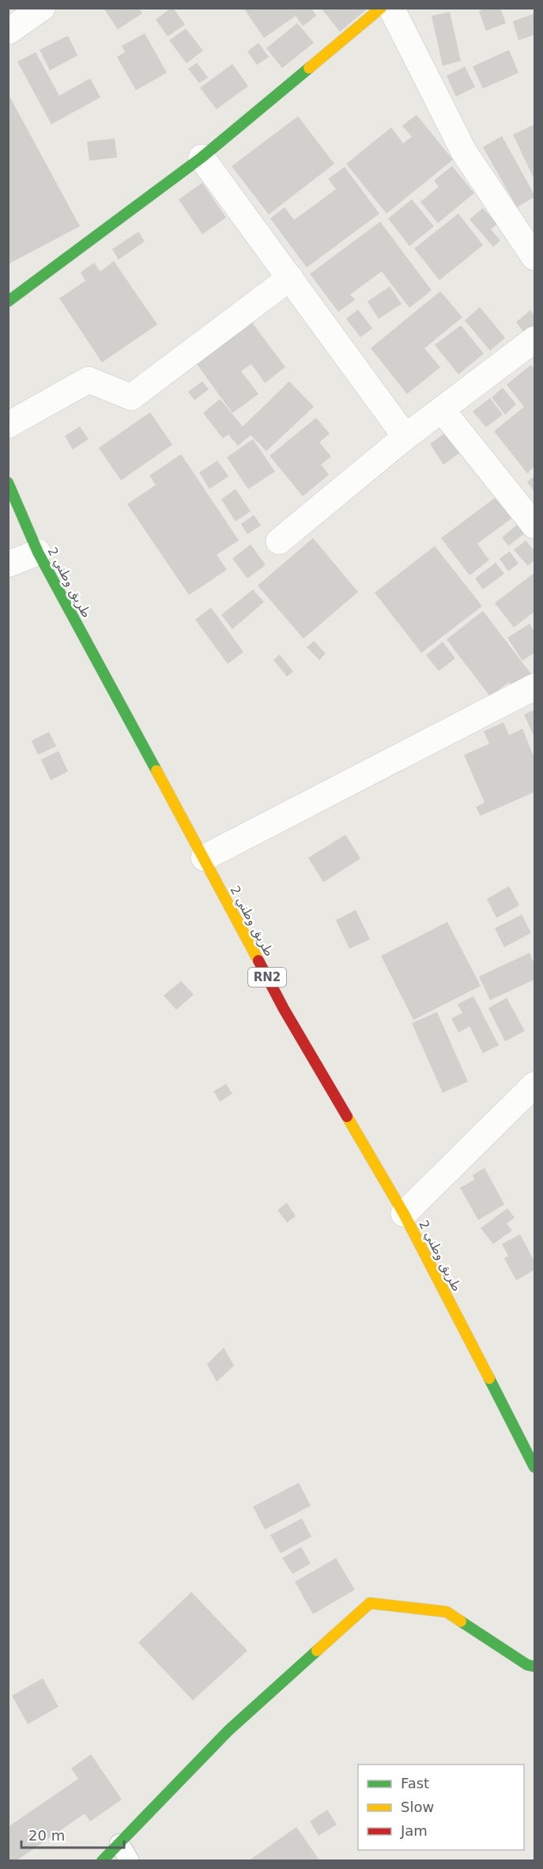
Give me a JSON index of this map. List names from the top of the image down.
{
  "streets": {
    "main road": ["طريق وطني 2", "RN2"]
  },
  "legend": ["Fast", "Slow", "Jam"],
  "scale_bar": "20 m"
}
